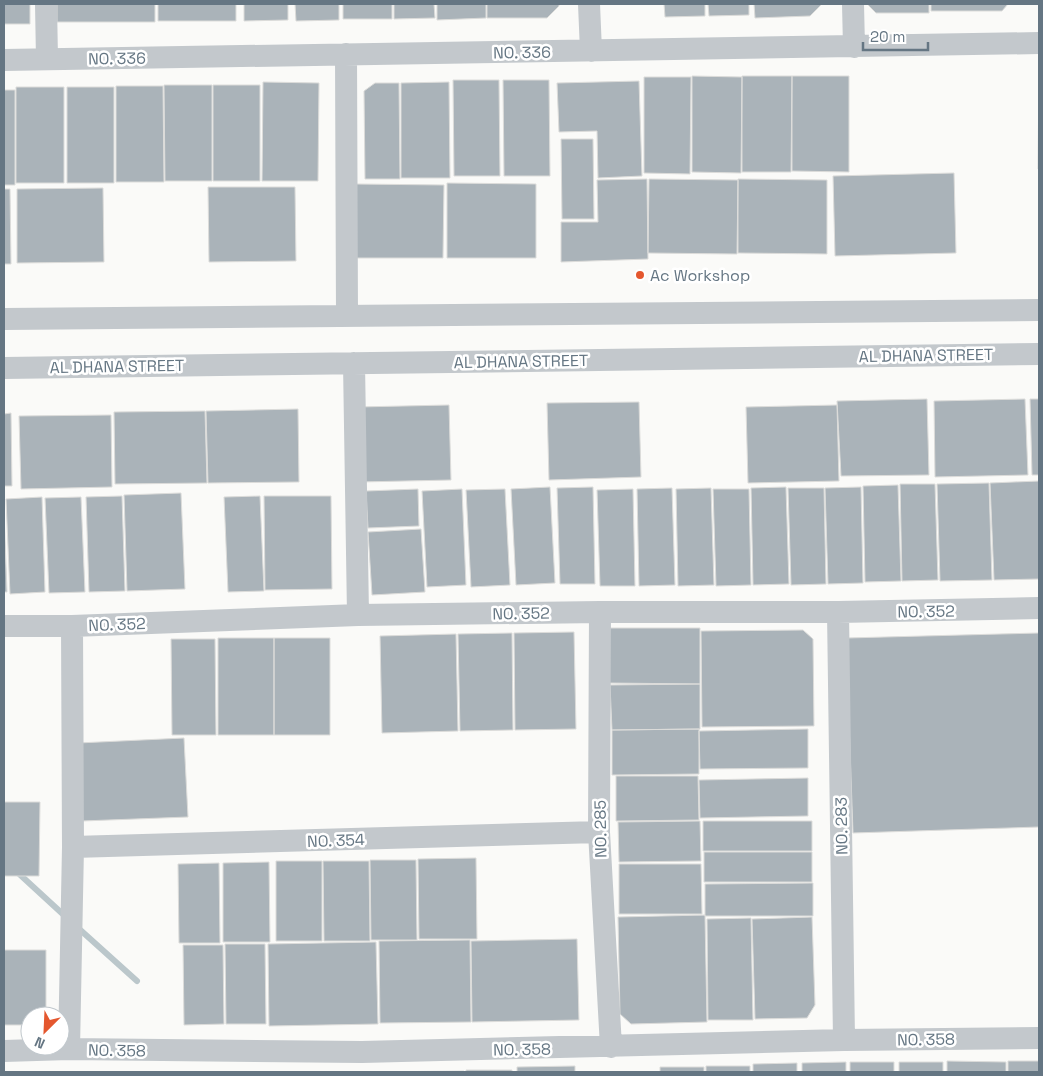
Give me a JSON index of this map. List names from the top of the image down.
{
  "streets": {
    "street": [
      "NO. 336",
      "AL DHANA STREET",
      "NO. 352",
      "NO. 283",
      "NO. 285",
      "NO. 354",
      "NO. 358"
    ]
  },
  "crossings": [
    ["NO. 352", "NO. 283"],
    ["NO. 352", "NO. 285"],
    ["NO. 283", "NO. 358"],
    ["NO. 285", "NO. 354"],
    ["NO. 285", "NO. 358"]
  ],
  "places": ["Ac Workshop"],
  "scale_bar": "20 m",
  "north": "bottom left"
}
